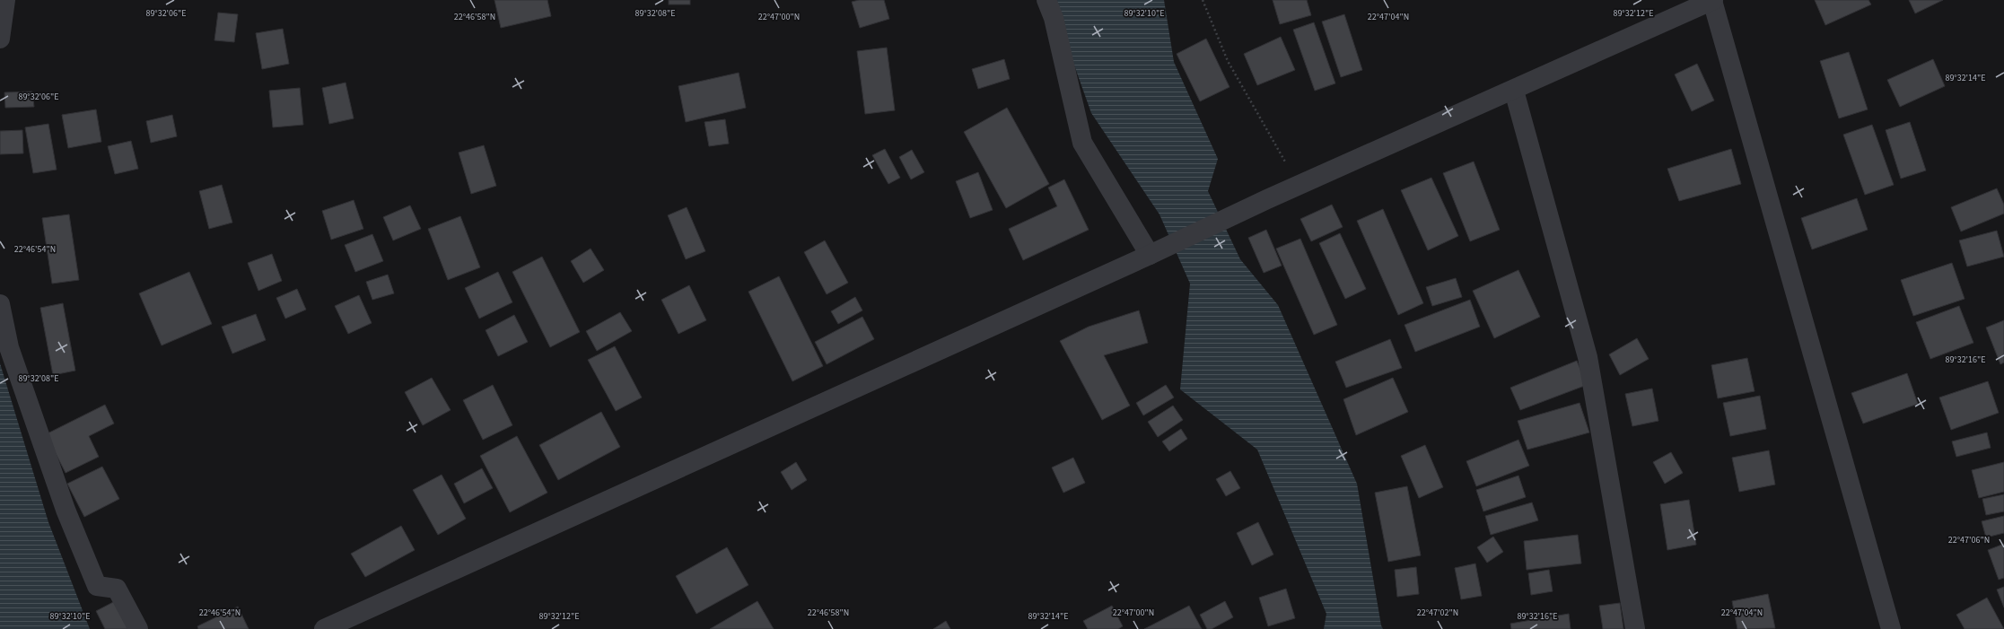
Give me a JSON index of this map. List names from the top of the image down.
{
  "coordinates": [
    "89°32'06\"E",
    "89°32'08\"E",
    "89°32'10\"E",
    "89°32'12\"E",
    "22°46'58\"N",
    "22°47'00\"N",
    "22°47'04\"N",
    "89°32'14\"E",
    "22°46'54\"N",
    "89°32'16\"E",
    "22°47'06\"N",
    "22°47'02\"N"
  ]
}
